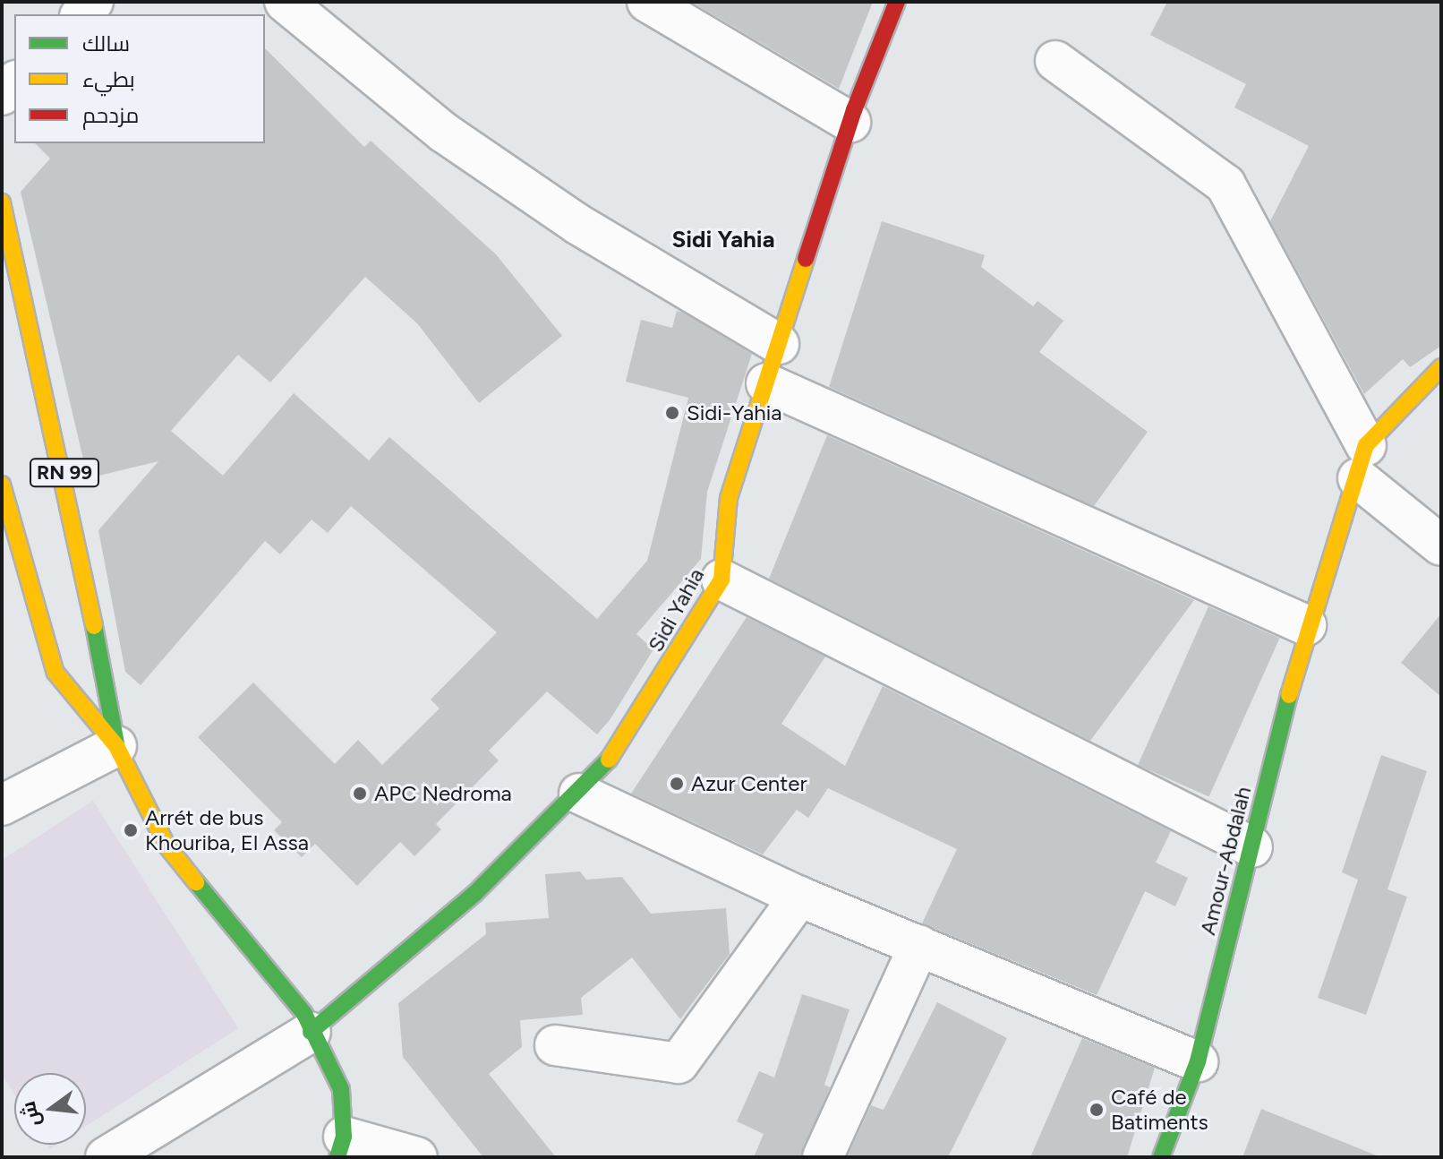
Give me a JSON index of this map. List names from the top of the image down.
{
  "streets": {
    "street": ["RN 99", "Sidi Yahia", "Amour-Abdalah"]
  },
  "crossings": [
    ["RN 99", "Sidi Yahia"]
  ],
  "districts": ["Sidi Yahia"],
  "places": [
    "Sidi-Yahia",
    "Azur Center",
    "APC Nedroma",
    "Arrét de bus Khouriba, El Assa",
    "Café de Batiments"
  ],
  "legend": ["سالك", "بطيء", "مزدحم"],
  "north": "left"
}
